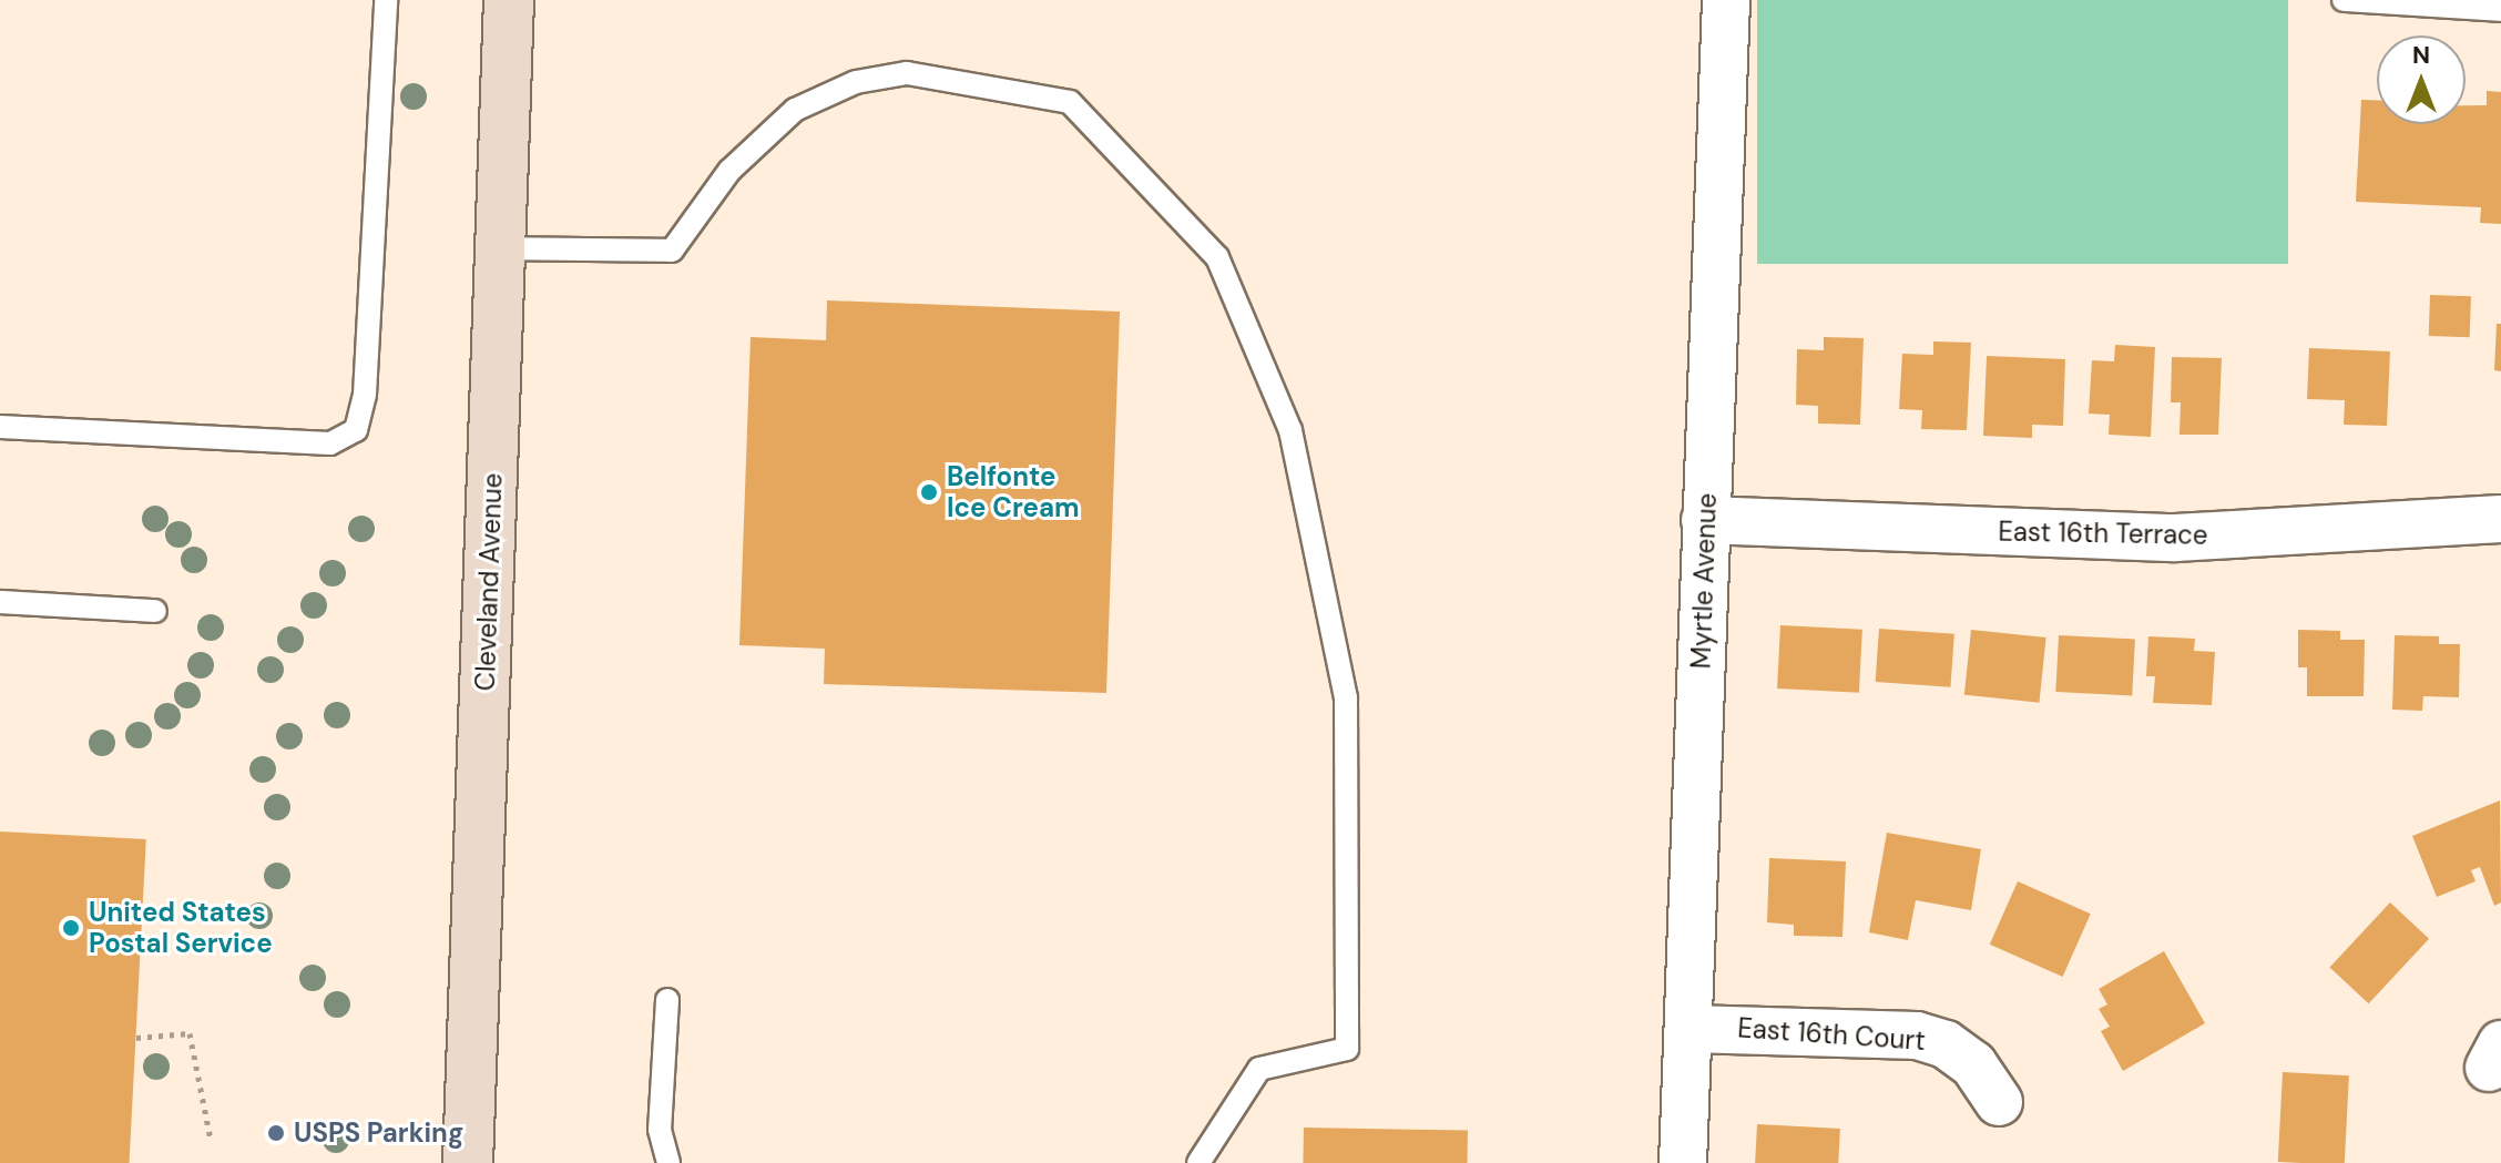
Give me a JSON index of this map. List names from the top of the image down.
{
  "streets": {
    "main road": ["Cleveland Avenue"],
    "street": ["East 16th Terrace", "Myrtle Avenue", "East 16th Court"]
  },
  "crossings": [
    ["East 16th Terrace", "Myrtle Avenue"],
    ["Myrtle Avenue", "East 16th Court"]
  ],
  "places": ["Belfonte Ice Cream", "United States Postal Service", "USPS Parking"],
  "north": "top"
}
